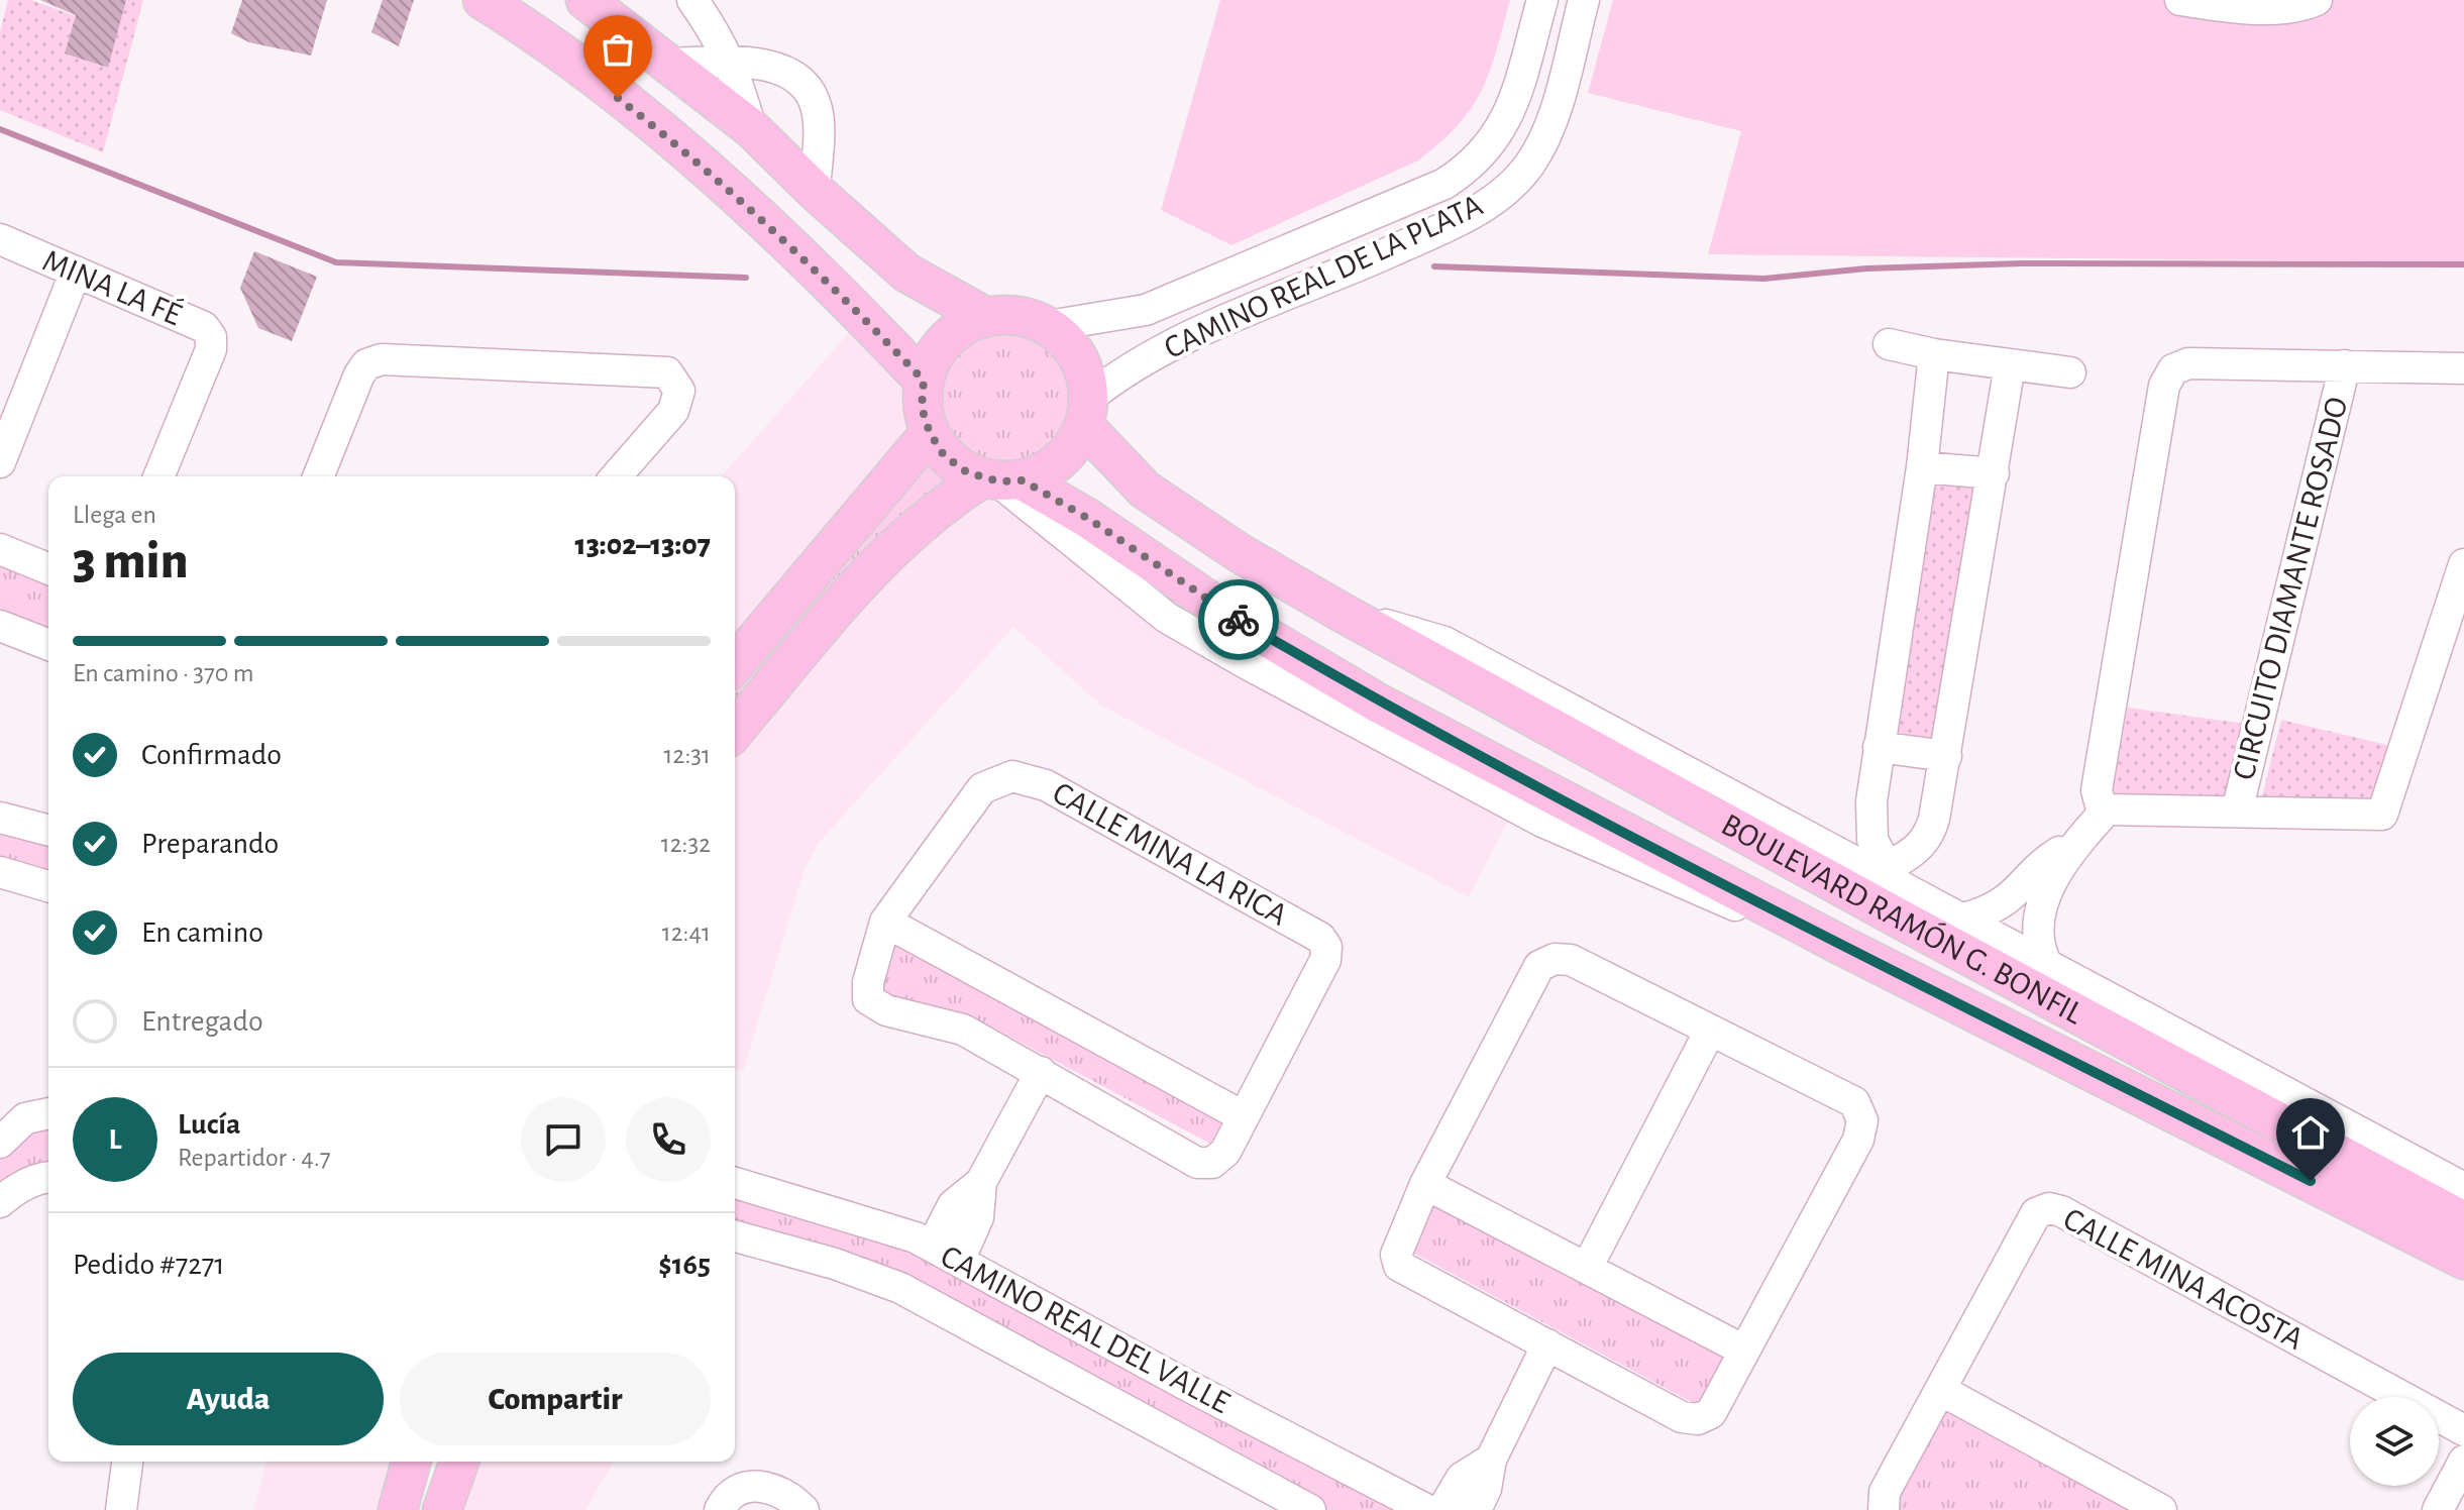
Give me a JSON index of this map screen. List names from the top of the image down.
{
  "streets": {
    "main road": ["BOULEVARD RAMÓN G. BONFIL"],
    "street": [
      "CAMINO REAL DE LA PLATA",
      "MINA LA FÉ",
      "CIRCUITO DIAMANTE ROSADO",
      "CALLE MINA LA RICA",
      "CALLE MINA ACOSTA",
      "CAMINO REAL DEL VALLE"
    ]
  },
  "crossings": [
    ["CAMINO REAL DE LA PLATA", "BOULEVARD RAMÓN G. BONFIL"]
  ],
  "page": {
    "heading": ["3 min", "Llega en", "13:02–13:07"],
    "panel": [
      "Lucía",
      "Repartidor · 4.7",
      "Pedido #7271",
      "$165"
    ],
    "bar": "En camino · 370 m",
    "list": [
      ["Confirmado", "12:31"],
      ["Preparando", "12:32"],
      ["En camino", "12:41"],
      "Entregado"
    ],
    "round": "L",
    "buttons": ["Ayuda", "Compartir"]
  }
}
